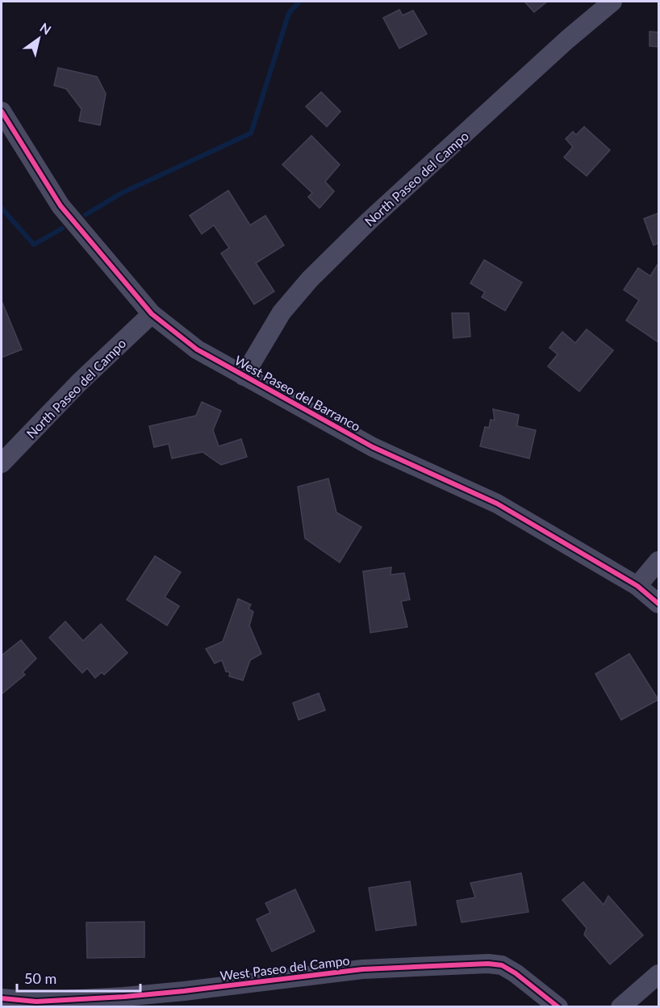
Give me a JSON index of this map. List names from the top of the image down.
{
  "streets": {
    "street": ["North Paseo del Campo", "West Paseo del Barranco", "West Paseo del Campo"]
  },
  "crossings": [
    ["North Paseo del Campo", "West Paseo del Barranco"]
  ],
  "scale_bar": "50 m",
  "north": "top right"
}
